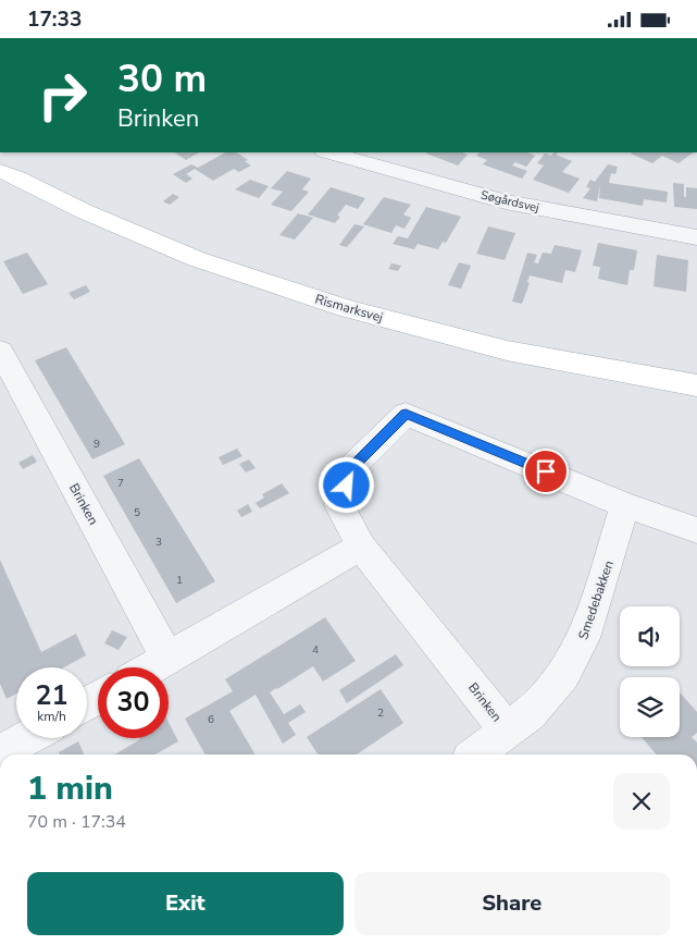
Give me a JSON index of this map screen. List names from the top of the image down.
{
  "streets": {
    "main road": ["Rismarksvej"],
    "street": ["Søgårdsvej", "Brinken", "Smedebakken"]
  },
  "crossings": [
    ["Brinken", "Smedebakken"]
  ],
  "house_numbers": [
    "9",
    "7",
    "5",
    "3",
    "1",
    "4",
    "2",
    "6"
  ],
  "page": {
    "status": "17:33",
    "turn": ["30 m", "Brinken"],
    "speed": "21 km/h",
    "limit": "30",
    "heading": ["1 min", "70 m · 17:34"],
    "buttons": ["Exit", "Share"]
  }
}
